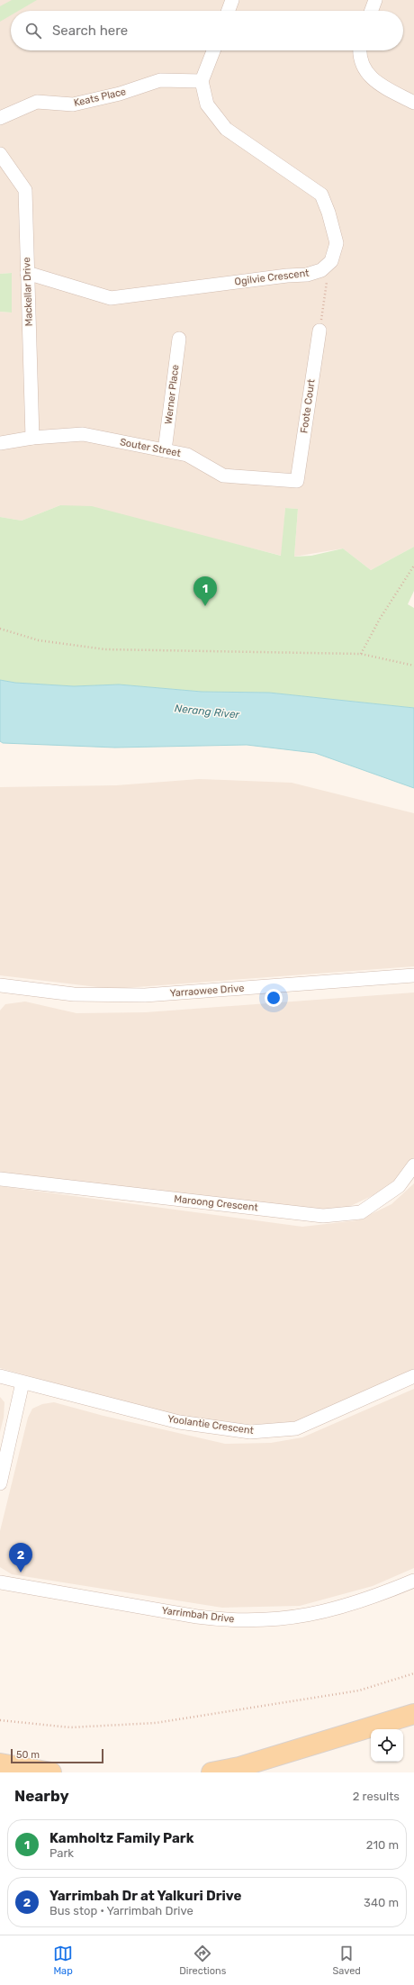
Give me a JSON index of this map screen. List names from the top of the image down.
{
  "streets": {
    "street": [
      "Keats Place",
      "Ogilvie Crescent",
      "Mackellar Drive",
      "Werner Place",
      "Foote Court",
      "Souter Street",
      "Yarraowee Drive",
      "Maroong Crescent",
      "Yoolantie Crescent",
      "Yarrimbah Drive"
    ]
  },
  "crossings": [
    ["Keats Place", "Ogilvie Crescent"],
    ["Ogilvie Crescent", "Mackellar Drive"],
    ["Mackellar Drive", "Souter Street"],
    ["Werner Place", "Souter Street"],
    ["Foote Court", "Souter Street"]
  ],
  "water": ["Nerang River"],
  "scale_bar": "50 m",
  "page": {
    "search": "Search here",
    "pins": ["1", "2"],
    "scale": "50 m",
    "heading": ["Nearby", "2 results"],
    "list": [
      {
        "mark": "1",
        "name": "Kamholtz Family Park",
        "note": "Park",
        "value": "210 m"
      },
      {
        "mark": "2",
        "name": "Yarrimbah Dr at Yalkuri Drive",
        "note": "Bus stop · Yarrimbah Drive",
        "value": "340 m"
      }
    ],
    "nav": ["Map", "Directions", "Saved"]
  }
}
